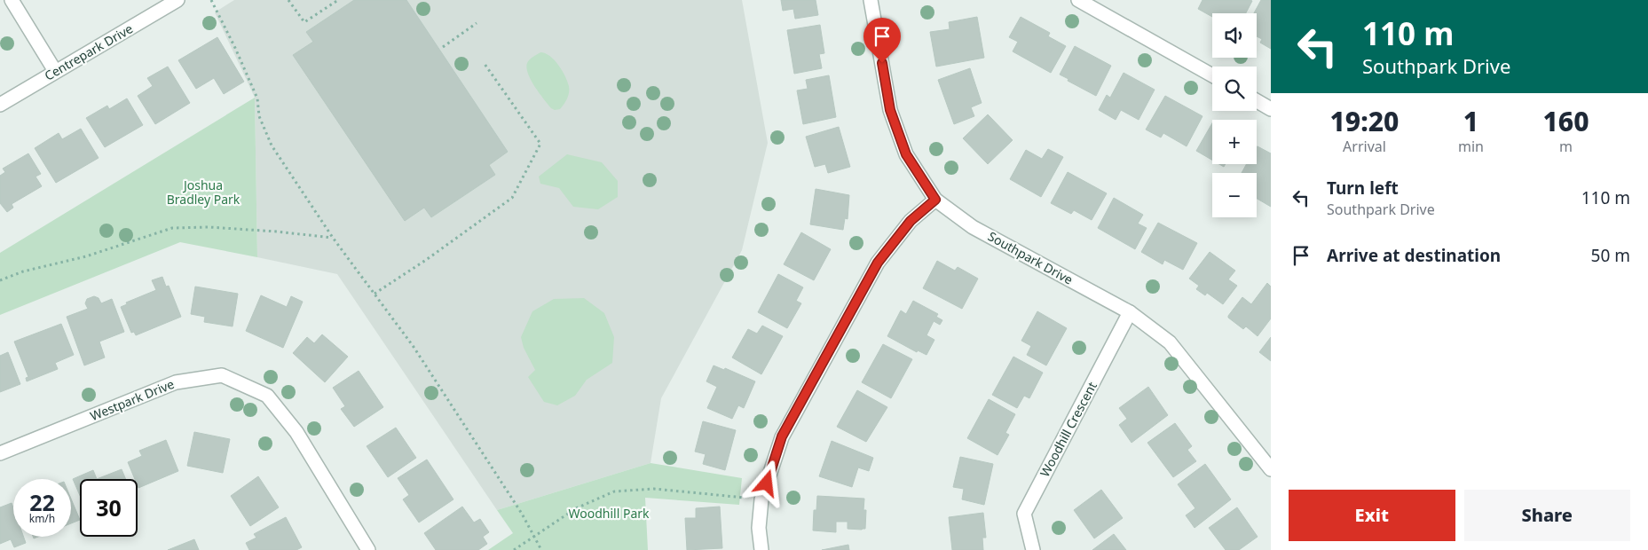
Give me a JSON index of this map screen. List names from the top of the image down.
{
  "streets": {
    "street": [
      "Centrepark Drive",
      "Southpark Drive",
      "Westpark Drive",
      "Woodhill Crescent"
    ]
  },
  "crossings": [
    ["Southpark Drive", "Woodhill Crescent"]
  ],
  "parks": ["Joshua Bradley Park", "Woodhill Park"],
  "page": {
    "turn": ["110 m", "Southpark Drive"],
    "map_buttons": ["+", "−"],
    "eta": [
      "19:20",
      "Arrival",
      "1",
      "min",
      "160",
      "m"
    ],
    "list": [
      {
        "name": "Turn left",
        "note": "Southpark Drive",
        "value": "110 m"
      },
      {
        "name": "Arrive at destination",
        "value": "50 m"
      }
    ],
    "speed": "22 km/h",
    "limit": "30",
    "buttons": ["Exit", "Share"]
  }
}
